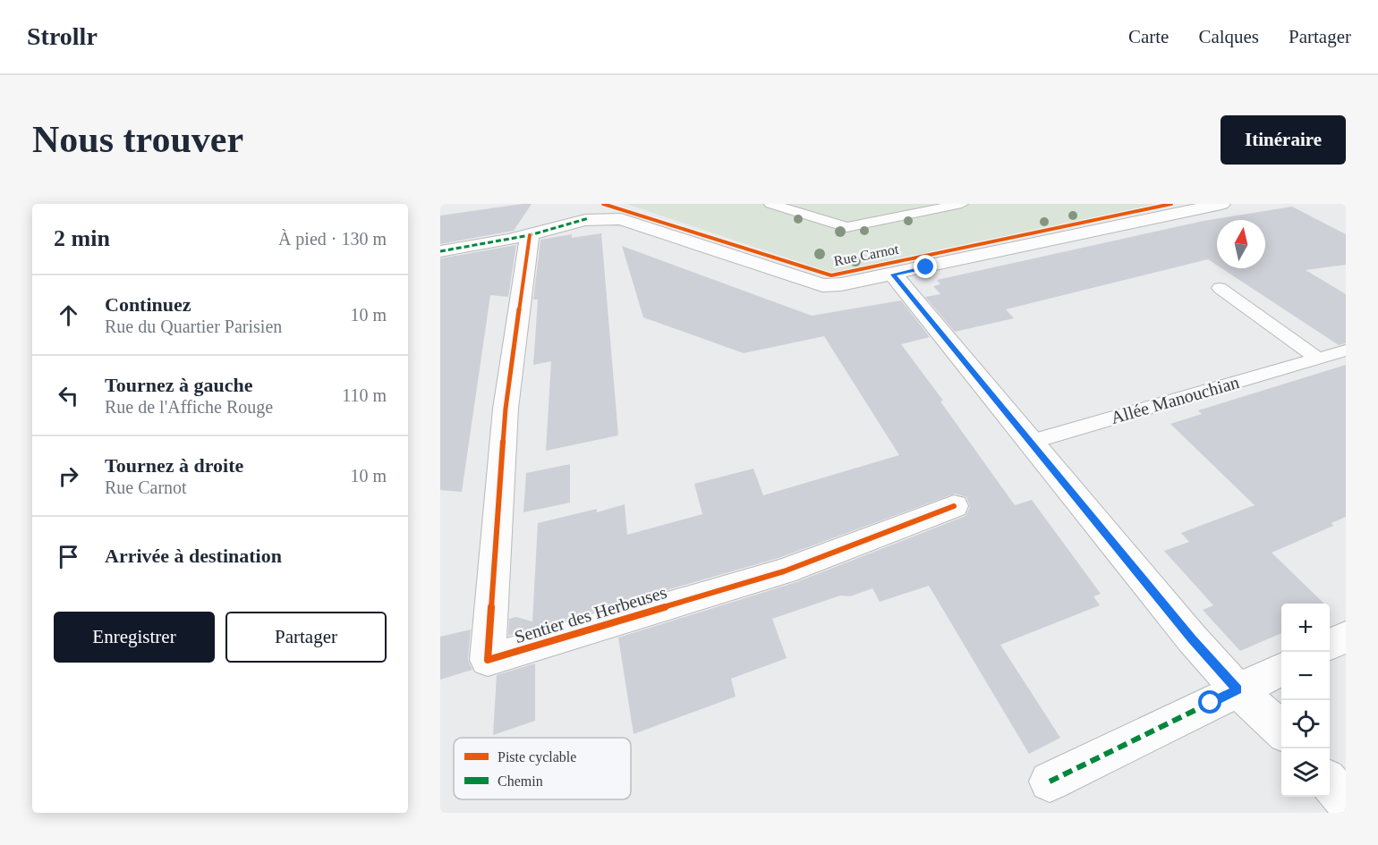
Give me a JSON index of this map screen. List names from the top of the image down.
{
  "streets": {
    "street": ["Rue Carnot", "Sentier des Herbeuses"],
    "lane": ["Allée Manouchian"]
  },
  "crossings": [
    ["Rue Carnot", "Sentier des Herbeuses"]
  ],
  "legend": ["Piste cyclable", "Chemin"],
  "north": "top",
  "page": {
    "header": "Strollr",
    "nav": ["Carte", "Calques", "Partager"],
    "buttons": [
      "Itinéraire",
      ["Enregistrer", "Partager"]
    ],
    "title": "Nous trouver",
    "heading": ["2 min", "À pied · 130 m"],
    "list": [
      ["Continuez", "Rue du Quartier Parisien", "10 m"],
      ["Tournez à gauche", "Rue de l'Affiche Rouge", "110 m"],
      ["Tournez à droite", "Rue Carnot", "10 m"],
      "Arrivée à destination"
    ],
    "map_buttons": ["+", "−"]
  }
}
